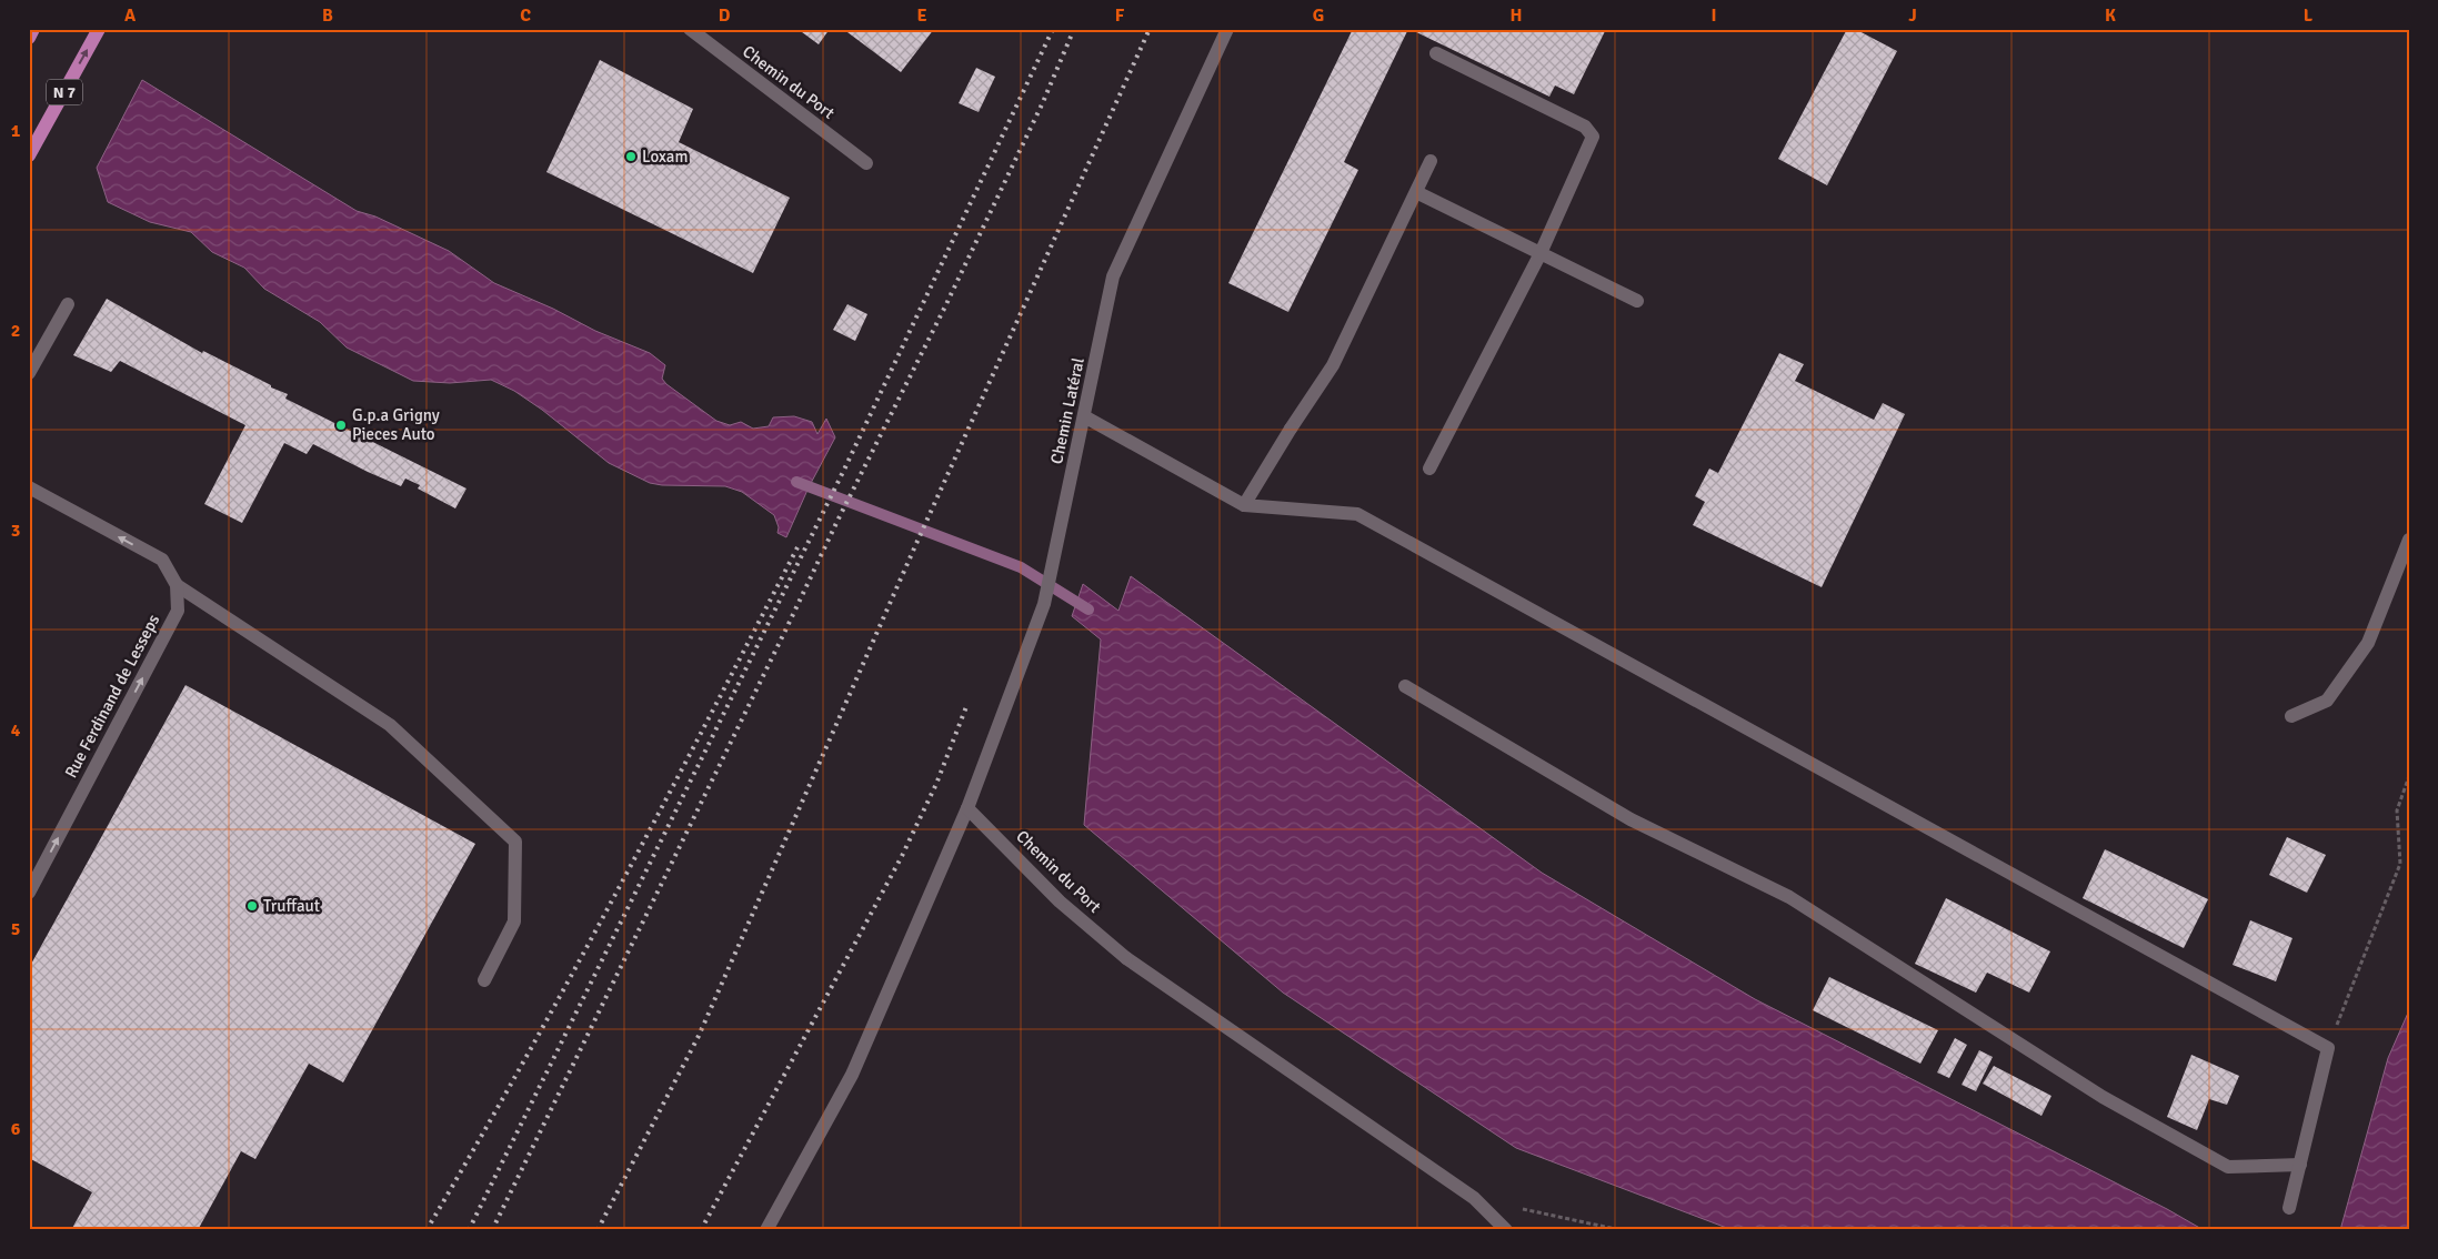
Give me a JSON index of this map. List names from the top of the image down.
{
  "streets": {
    "main road": ["N 7"],
    "street": ["Chemin du Port", "Chemin Latéral", "Rue Ferdinand de Lesseps"]
  },
  "crossings": [
    ["Chemin du Port", "Chemin Latéral"]
  ],
  "places": ["Loxam", "G.p.a Grigny Pieces Auto", "Truffaut"],
  "grid": {
    "columns": [
      "A",
      "B",
      "C",
      "D",
      "E",
      "F",
      "G",
      "H",
      "I",
      "J",
      "K",
      "L"
    ],
    "rows": [
      "1",
      "2",
      "3",
      "4",
      "5",
      "6"
    ]
  }
}
